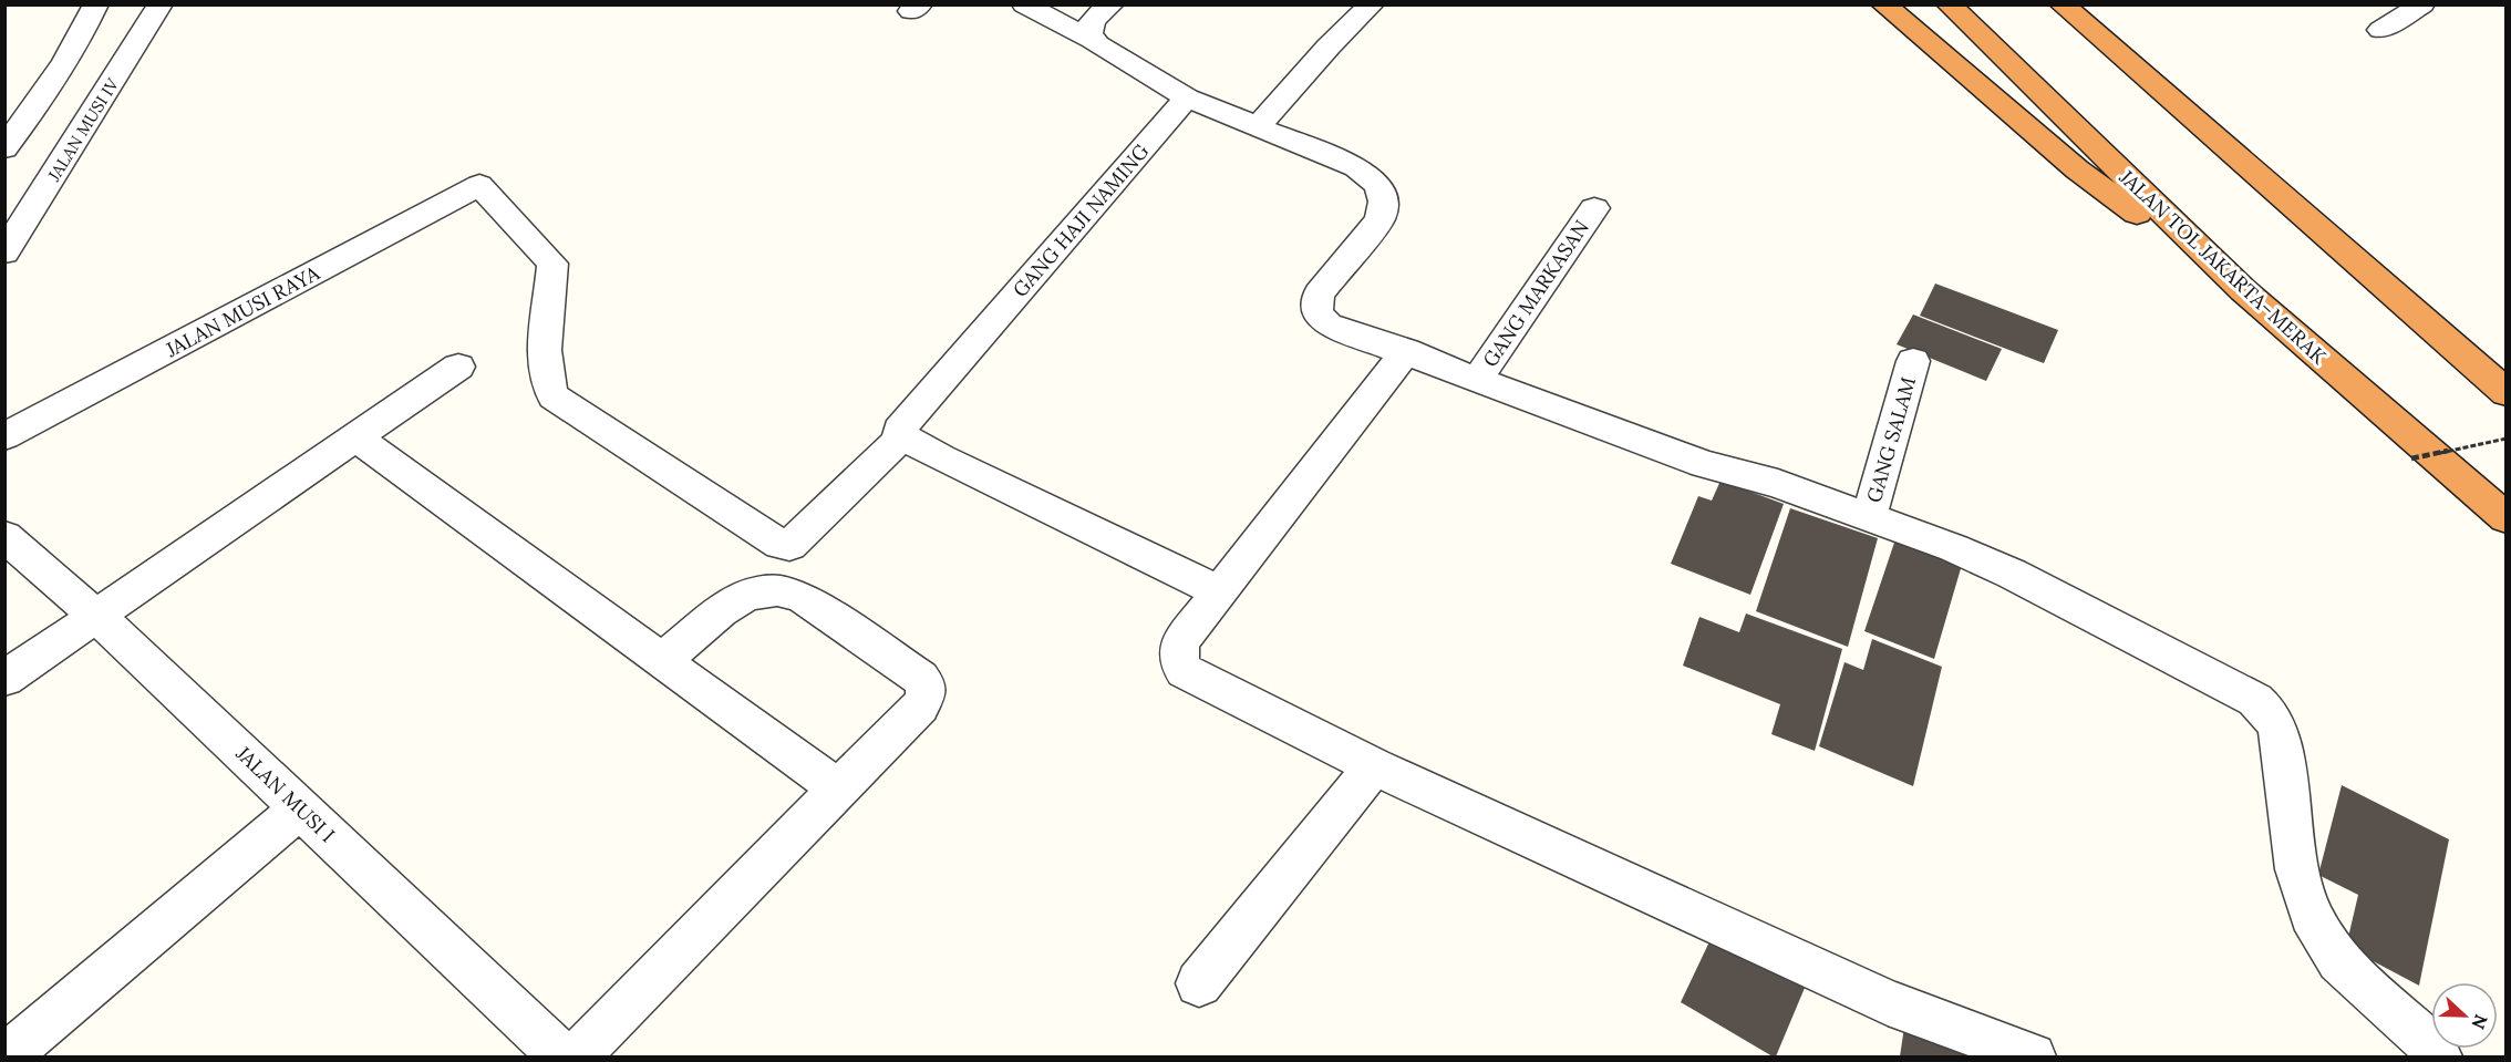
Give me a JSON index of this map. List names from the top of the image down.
{
  "streets": {
    "highway": ["JALAN TOL JAKARTA–MERAK"],
    "street": [
      "JALAN MUSI IV",
      "GANG HAJI NAMING",
      "GANG MARKASAN",
      "JALAN MUSI RAYA",
      "GANG SALAM",
      "JALAN MUSI I"
    ]
  },
  "crossings": [
    ["GANG HAJI NAMING", "JALAN MUSI RAYA"]
  ],
  "north": "right"
}
